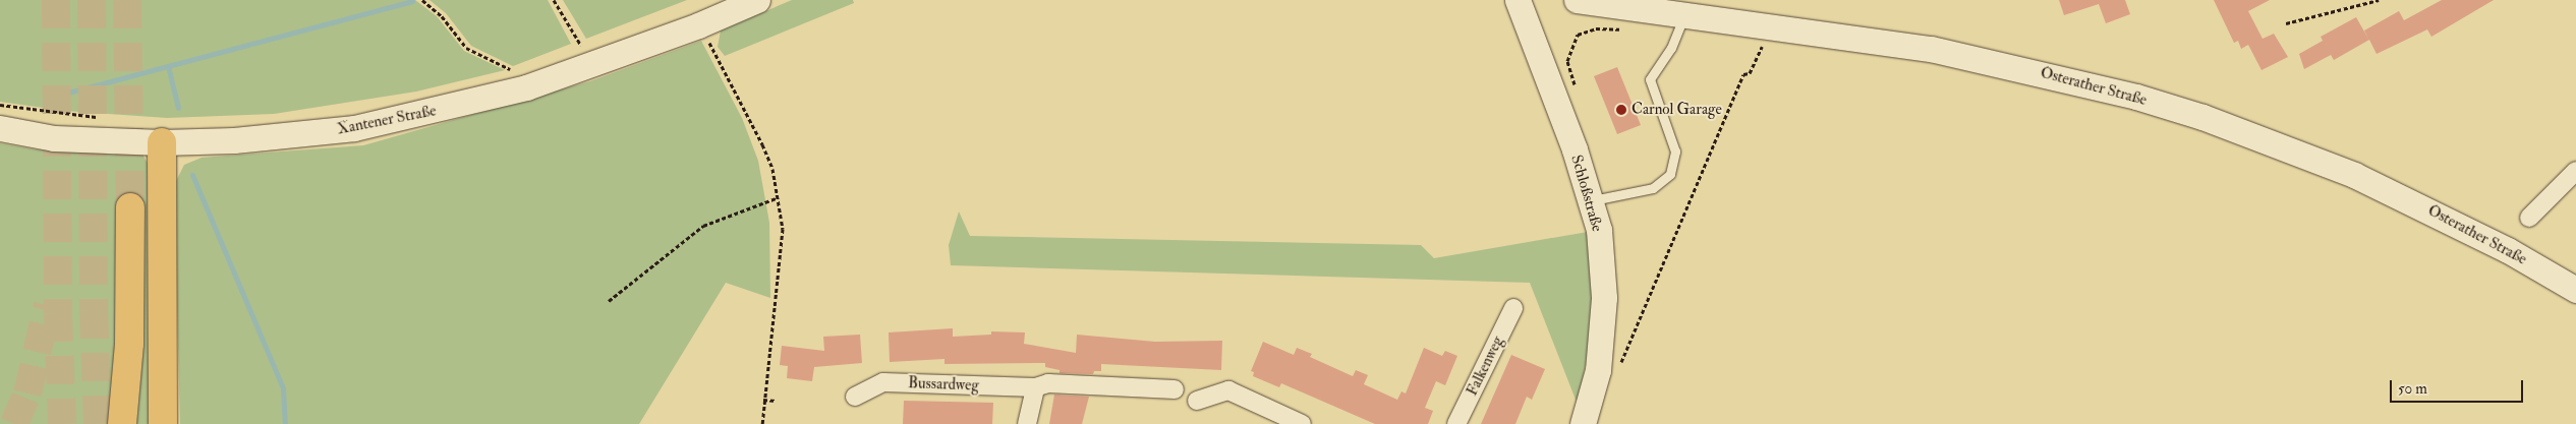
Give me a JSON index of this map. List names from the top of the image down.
{
  "streets": {
    "main road": ["Osterather Straße", "Xantener Straße", "Schloßstraße"],
    "street": ["Falkenweg", "Bussardweg"]
  },
  "places": ["Carnol Garage"],
  "scale_bar": "50 m"
}
